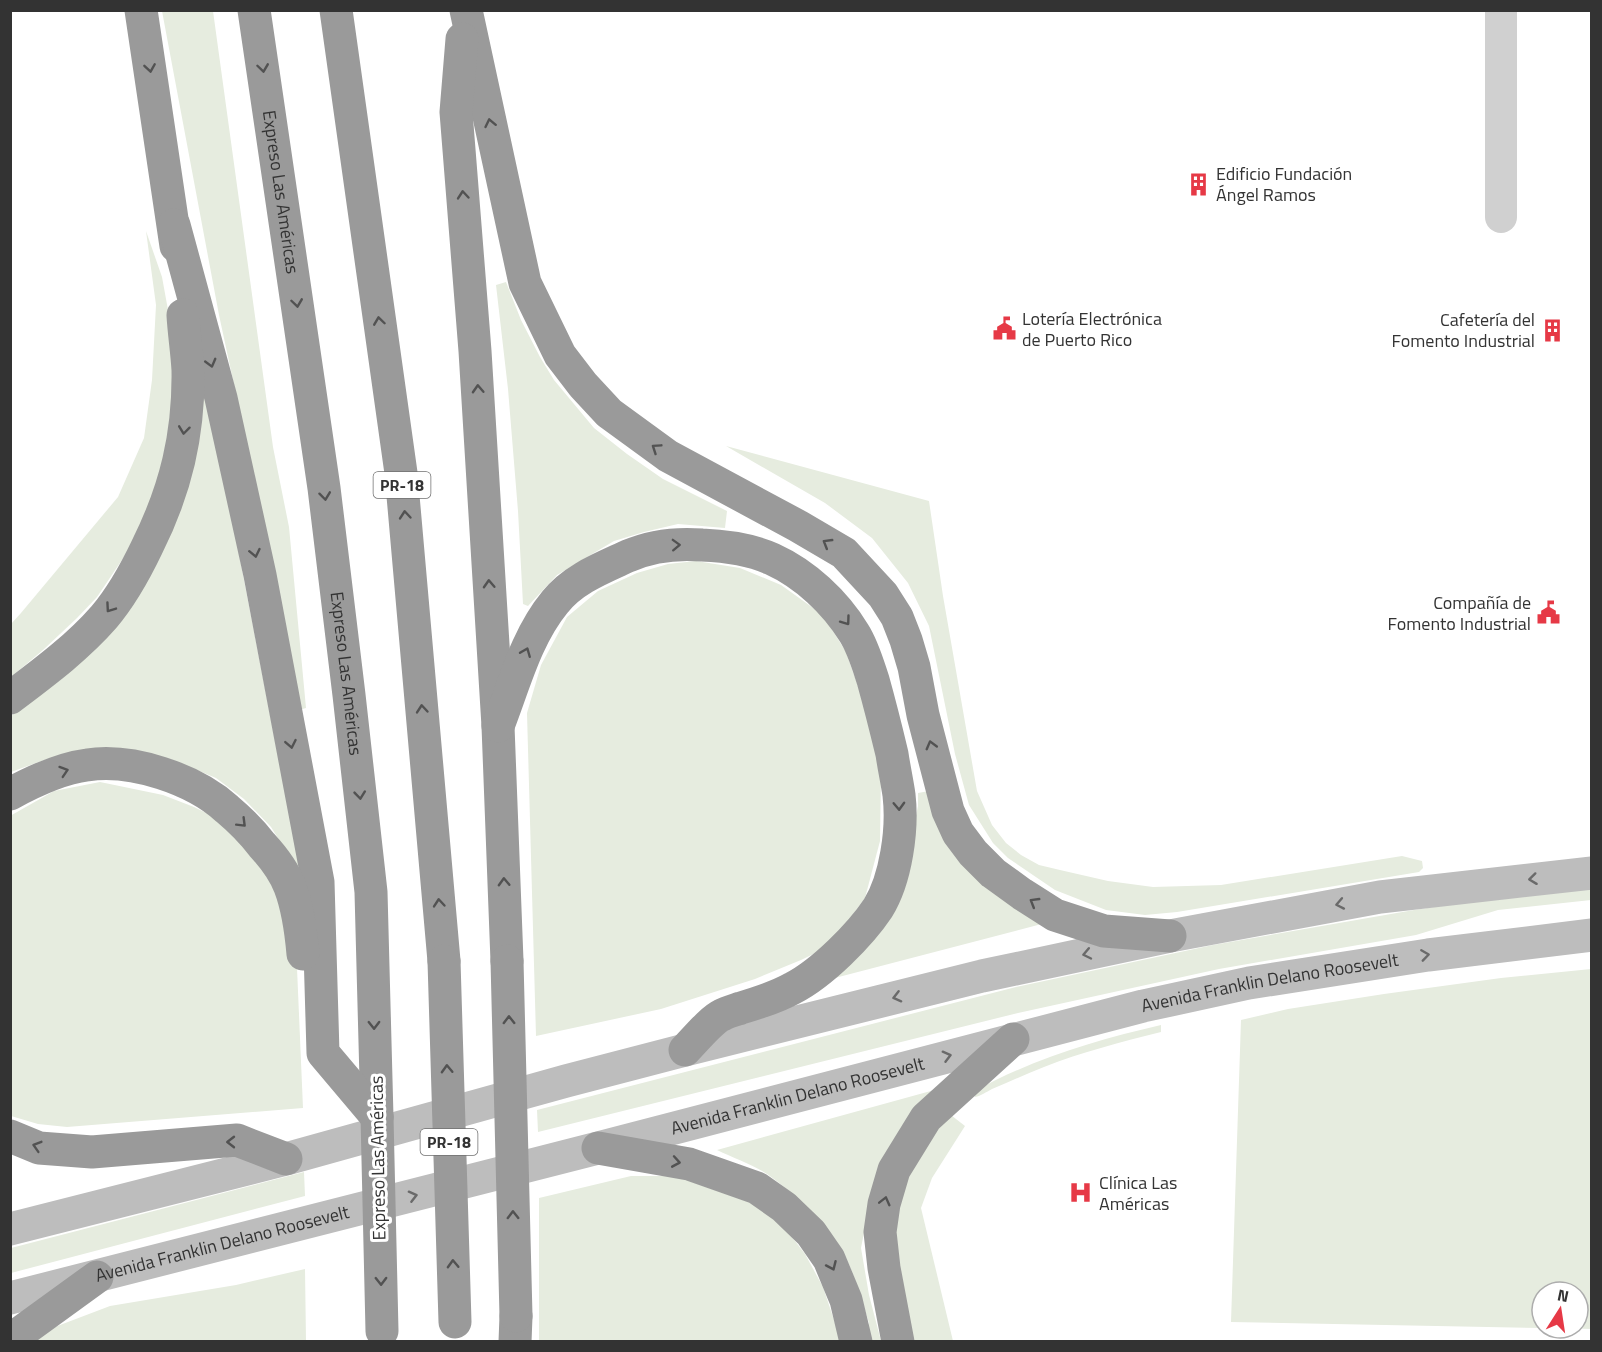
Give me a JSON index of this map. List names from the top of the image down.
{
  "streets": {
    "highway": ["Expreso Las Américas", "PR-18"],
    "main road": ["Avenida Franklin Delano Roosevelt"]
  },
  "places": {
    "building": ["Edificio Fundación Ángel Ramos", "Cafetería del Fomento Industrial"],
    "public building": ["Lotería Electrónica de Puerto Rico", "Compañía de Fomento Industrial"],
    "hospital": ["Clínica Las Américas"]
  },
  "north": "top"
}
